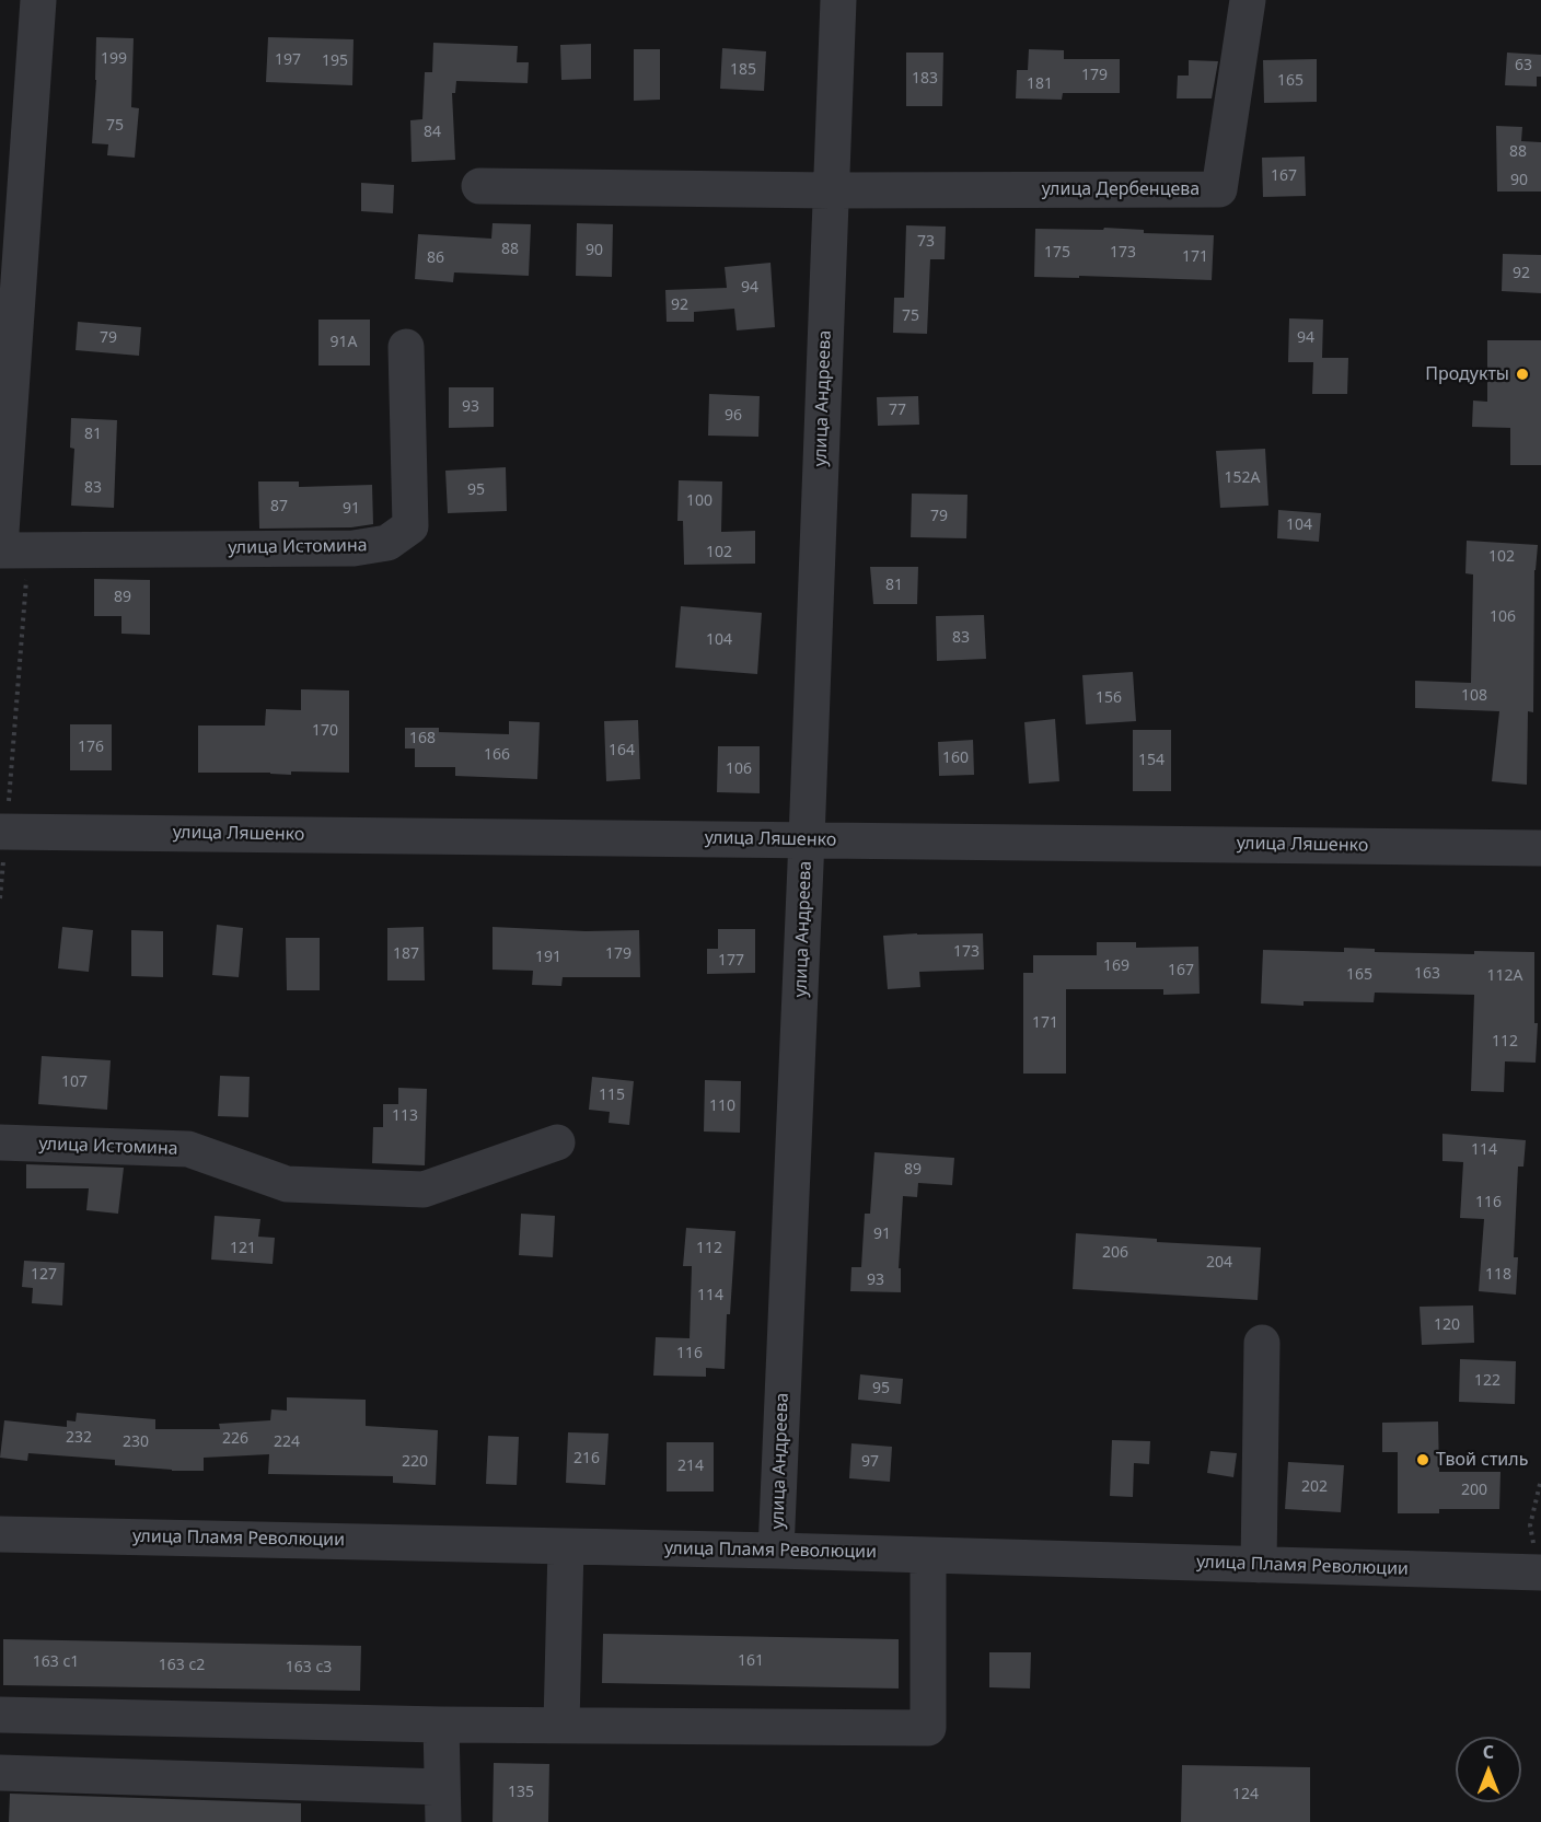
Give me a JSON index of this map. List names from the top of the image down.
{
  "streets": {
    "street": [
      "улица Дербенцева",
      "улица Андреева",
      "улица Истомина",
      "улица Ляшенко",
      "улица Пламя Революции"
    ]
  },
  "crossings": [
    ["улица Дербенцева", "улица Андреева"],
    ["улица Андреева", "улица Ляшенко"],
    ["улица Андреева", "улица Пламя Революции"]
  ],
  "places": ["Продукты", "Твой стиль"],
  "house_numbers": [
    "199",
    "197",
    "195",
    "63",
    "185",
    "179",
    "183",
    "165",
    "181",
    "75",
    "84",
    "88",
    "167",
    "90",
    "73",
    "88",
    "90",
    "175",
    "173",
    "171",
    "86",
    "92",
    "94",
    "92",
    "75",
    "79",
    "94",
    "91А",
    "93",
    "77",
    "96",
    "81",
    "152А",
    "83",
    "95",
    "100",
    "87",
    "91",
    "79",
    "104",
    "102",
    "102",
    "81",
    "89",
    "106",
    "83",
    "104",
    "108",
    "156",
    "170",
    "168",
    "176",
    "164",
    "166",
    "160",
    "154",
    "106",
    "173",
    "187",
    "179",
    "191",
    "177",
    "169",
    "167",
    "163",
    "165",
    "112А",
    "171",
    "112",
    "107",
    "115",
    "110",
    "113",
    "114",
    "89",
    "116",
    "91",
    "121",
    "112",
    "206",
    "204",
    "127",
    "118",
    "93",
    "114",
    "120",
    "116",
    "122",
    "95",
    "232",
    "226",
    "230",
    "224",
    "216",
    "220",
    "97",
    "214",
    "202",
    "200",
    "161",
    "163 с1",
    "163 с2",
    "163 с3",
    "135",
    "124"
  ],
  "north": "top"
}
